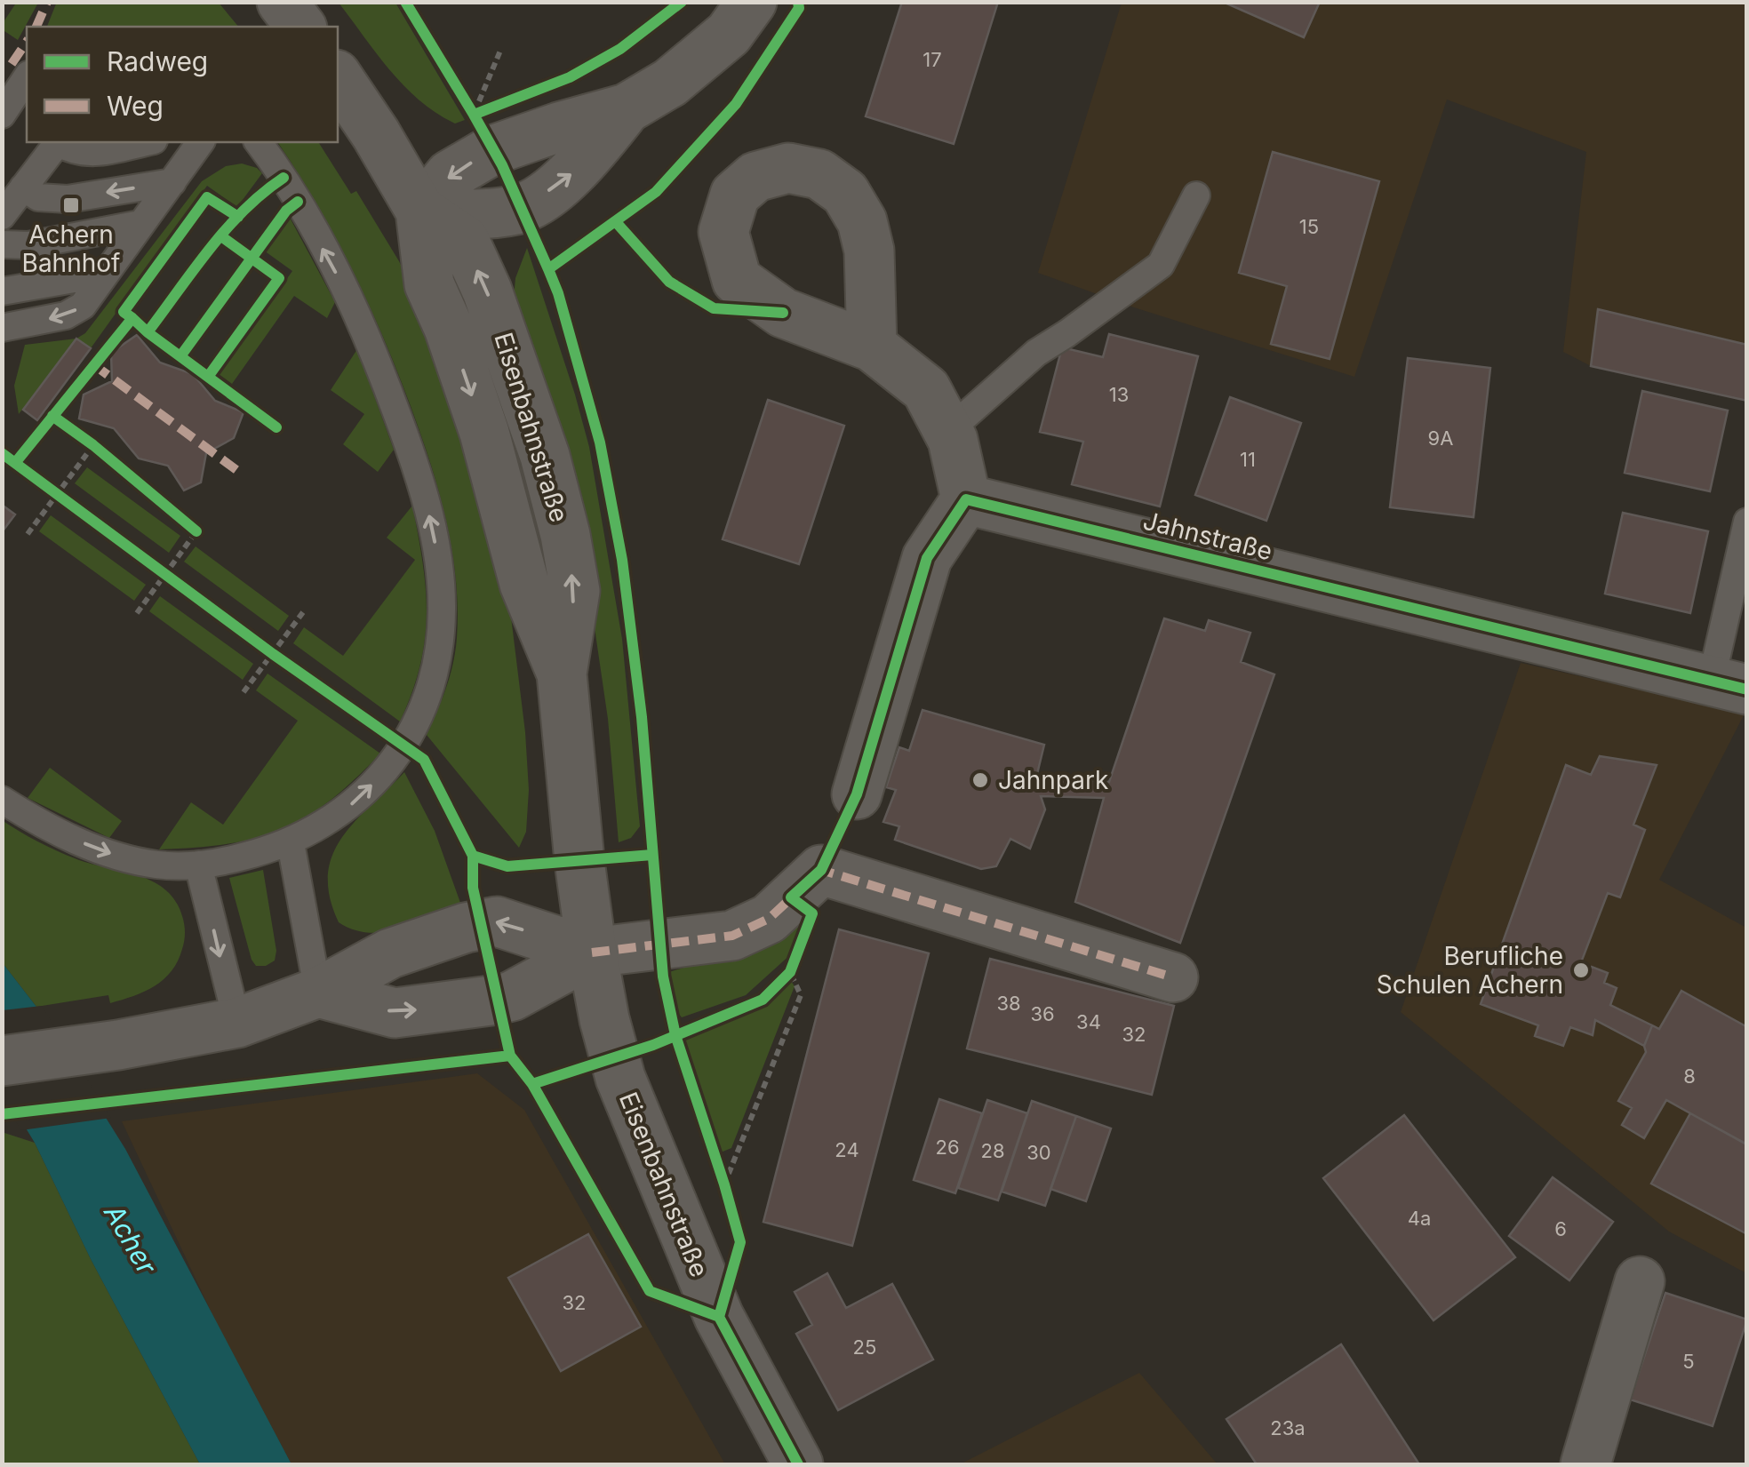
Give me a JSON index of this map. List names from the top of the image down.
{
  "streets": {
    "street": ["Eisenbahnstraße", "Jahnstraße"]
  },
  "water": ["Acher"],
  "places": {
    "transit": ["Achern Bahnhof"],
    "other": ["Jahnpark", "Berufliche Schulen Achern"]
  },
  "house_numbers": [
    "17",
    "15",
    "13",
    "9A",
    "11",
    "38",
    "36",
    "34",
    "32",
    "8",
    "26",
    "24",
    "28",
    "30",
    "4a",
    "6",
    "32",
    "25",
    "5",
    "23a"
  ],
  "legend": ["Radweg", "Weg"]
}
